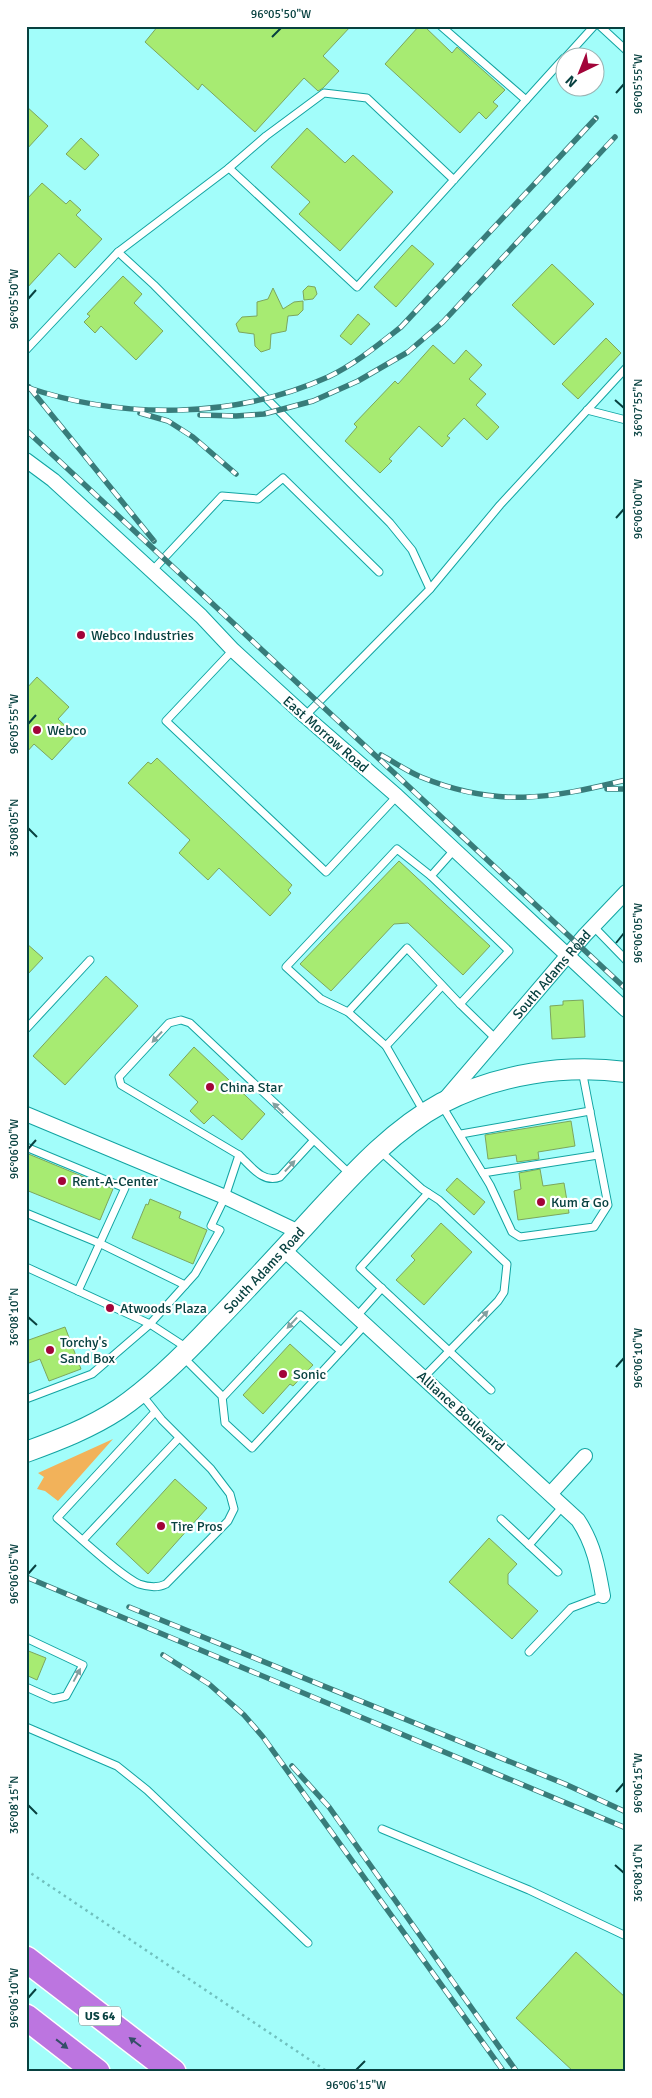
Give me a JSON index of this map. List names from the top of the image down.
{
  "streets": {
    "highway": ["US 64"],
    "main road": ["South Adams Road"],
    "street": ["East Morrow Road", "Alliance Boulevard"]
  },
  "crossings": [
    ["East Morrow Road", "South Adams Road"],
    ["South Adams Road", "Alliance Boulevard"]
  ],
  "places": [
    "Webco Industries",
    "Webco",
    "China Star",
    "Rent-A-Center",
    "Kum & Go",
    "Atwoods Plaza",
    "Torchy's Sand Box",
    "Sonic",
    "Tire Pros"
  ],
  "north": "bottom left",
  "coordinates": [
    "96°05'50\"W",
    "96°05'55\"W",
    "36°07'55\"N",
    "96°06'00\"W",
    "36°08'05\"N",
    "96°06'05\"W",
    "36°08'10\"N",
    "96°06'10\"W",
    "96°06'15\"W",
    "36°08'15\"N"
  ]
}
